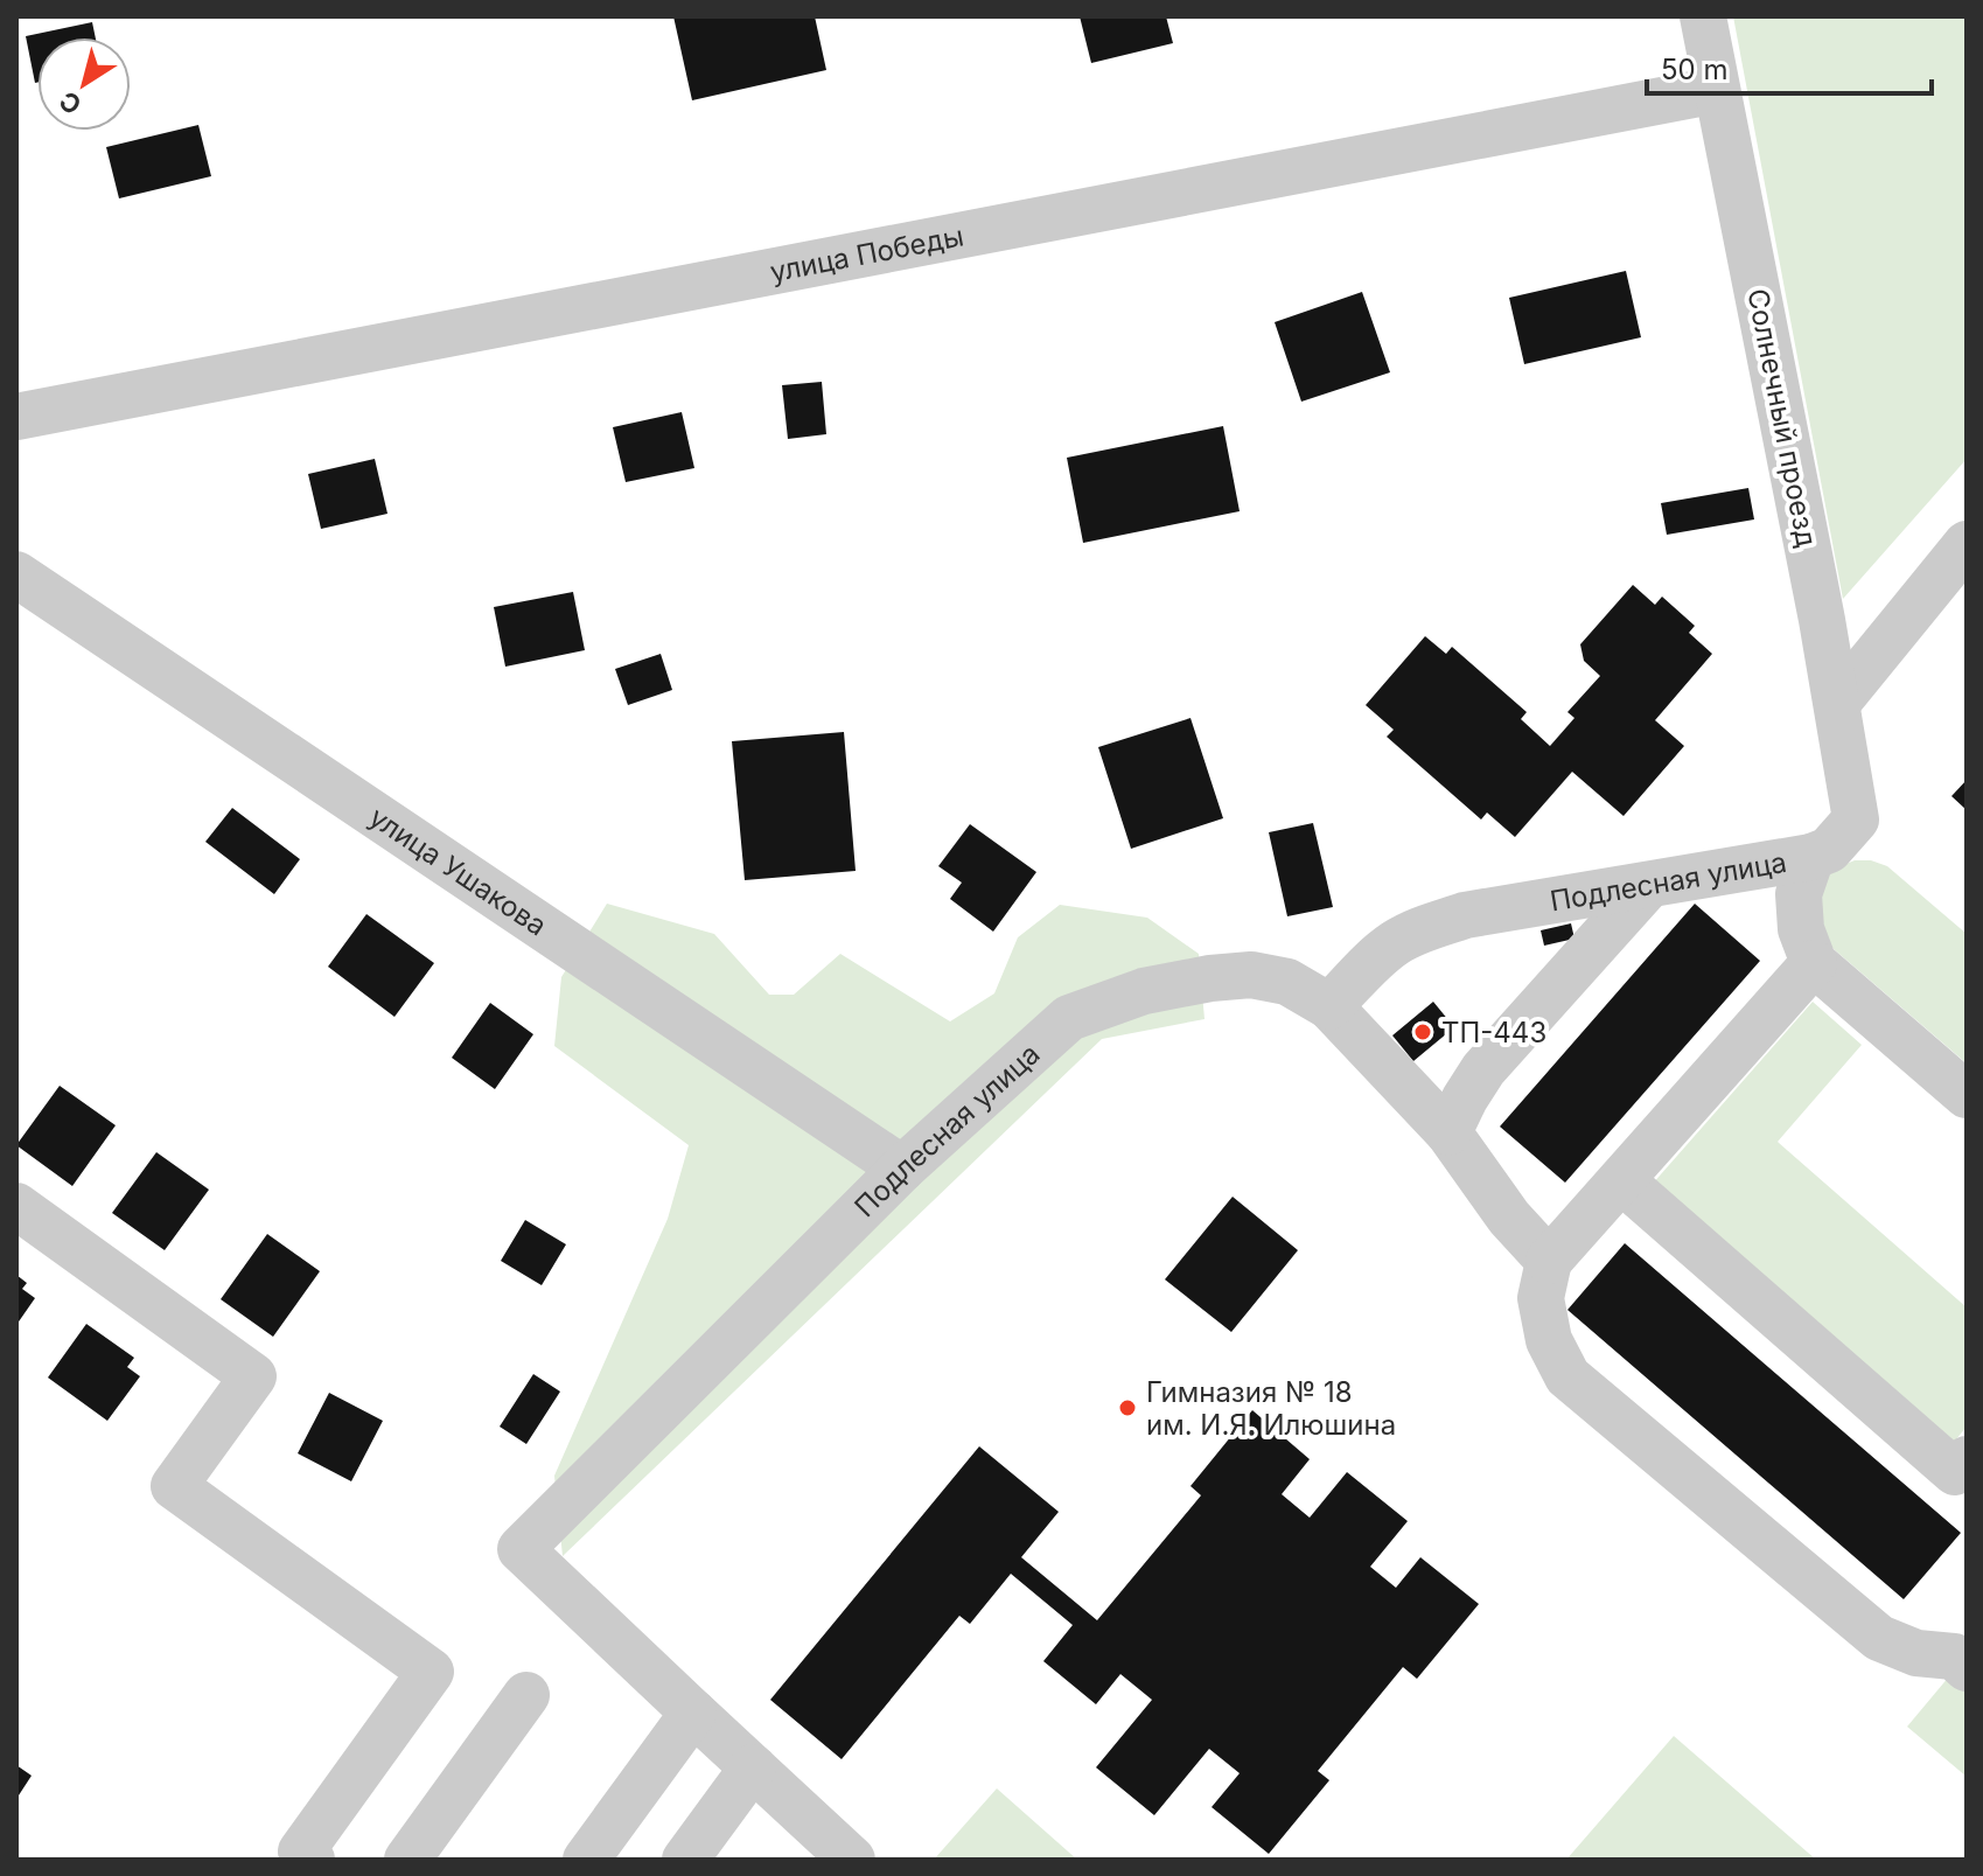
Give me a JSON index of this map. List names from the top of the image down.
{
  "streets": {
    "street": [
      "улица Победы",
      "Солнечный проезд",
      "улица Ушакова",
      "Подлесная улица"
    ]
  },
  "crossings": [
    ["улица Победы", "Солнечный проезд"],
    ["Солнечный проезд", "Подлесная улица"],
    ["улица Ушакова", "Подлесная улица"]
  ],
  "places": ["ТП-443", "Гимназия № 18 им. И.Я. Илюшина"],
  "scale_bar": "50 m",
  "north": "bottom left"
}
